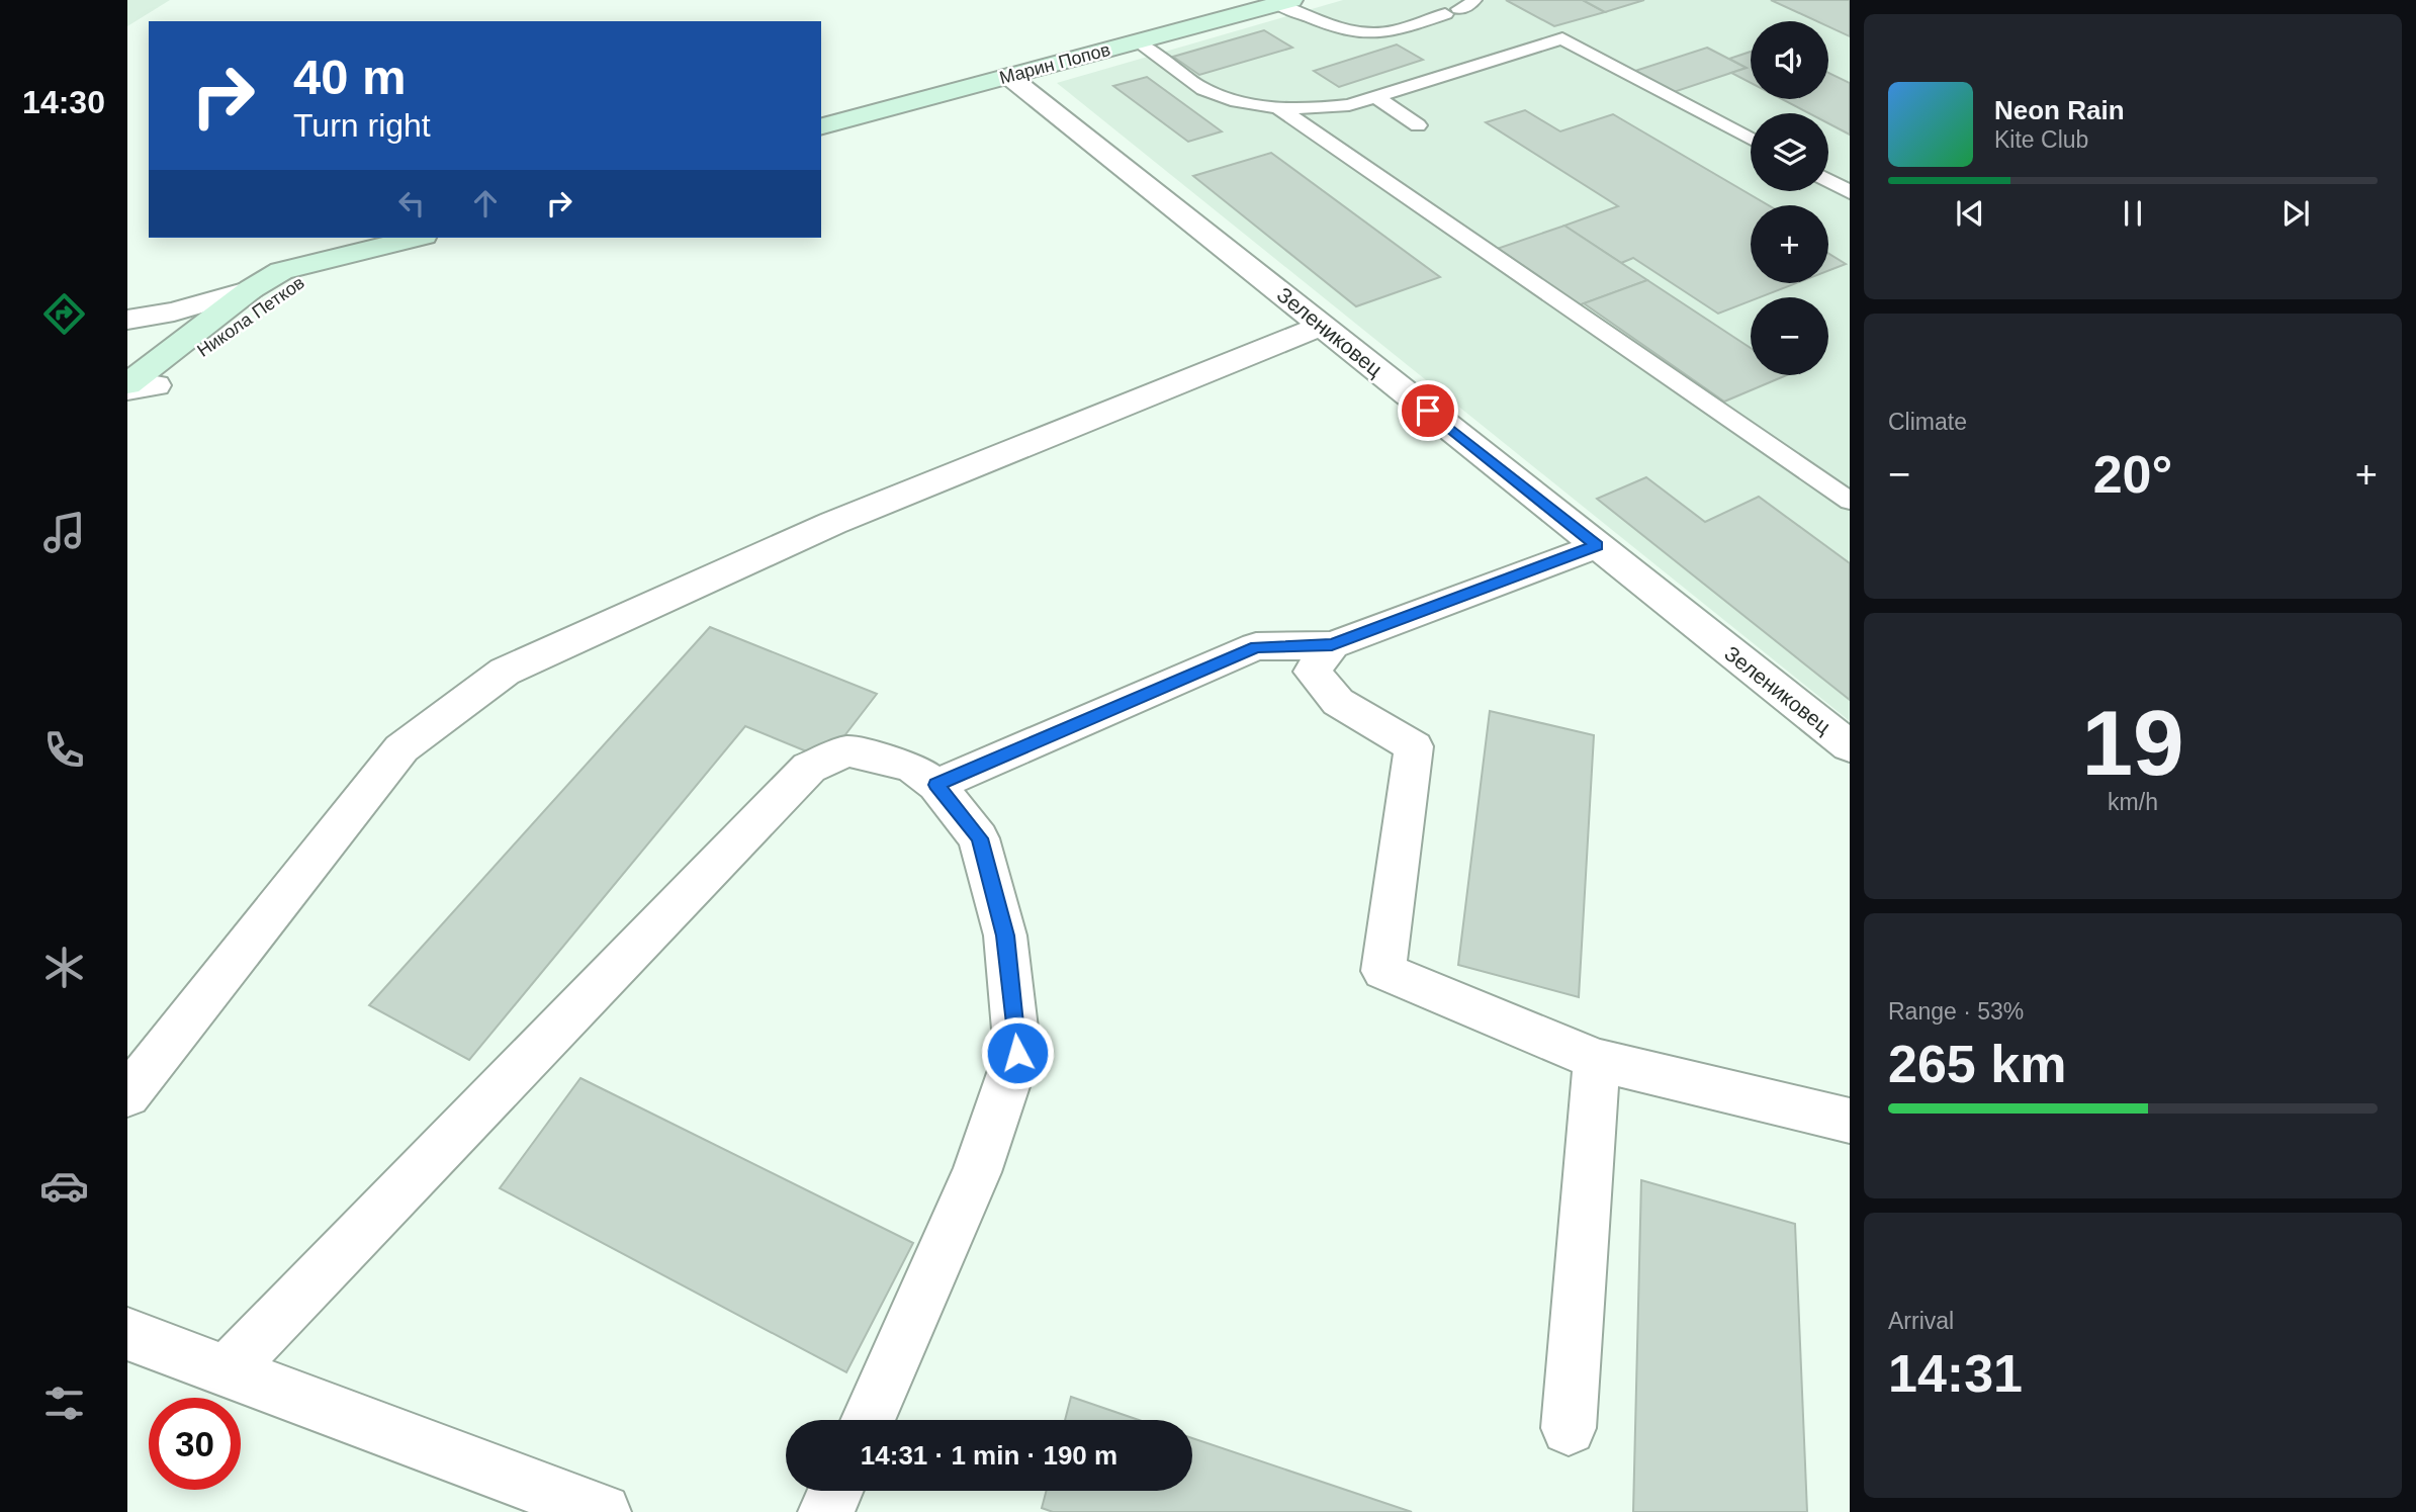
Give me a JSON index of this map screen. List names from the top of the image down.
{
  "streets": {
    "main road": ["Марин Попов", "Никола Петков"],
    "street": ["Зелениковец"]
  },
  "crossings": [
    ["Марин Попов", "Зелениковец"]
  ],
  "page": {
    "tabs": "14:30",
    "map_buttons": ["+", "−"],
    "turn": ["40 m", "Turn right"],
    "song": ["Neon Rain", "Kite Club"],
    "tile": [
      "Climate",
      ["19", "km/h"],
      ["Range · 53%", "265 km"],
      ["Arrival", "14:31"]
    ],
    "heat": ["−", "20°", "+"],
    "limit": "30",
    "trip": "14:31 · 1 min · 190 m"
  }
}
